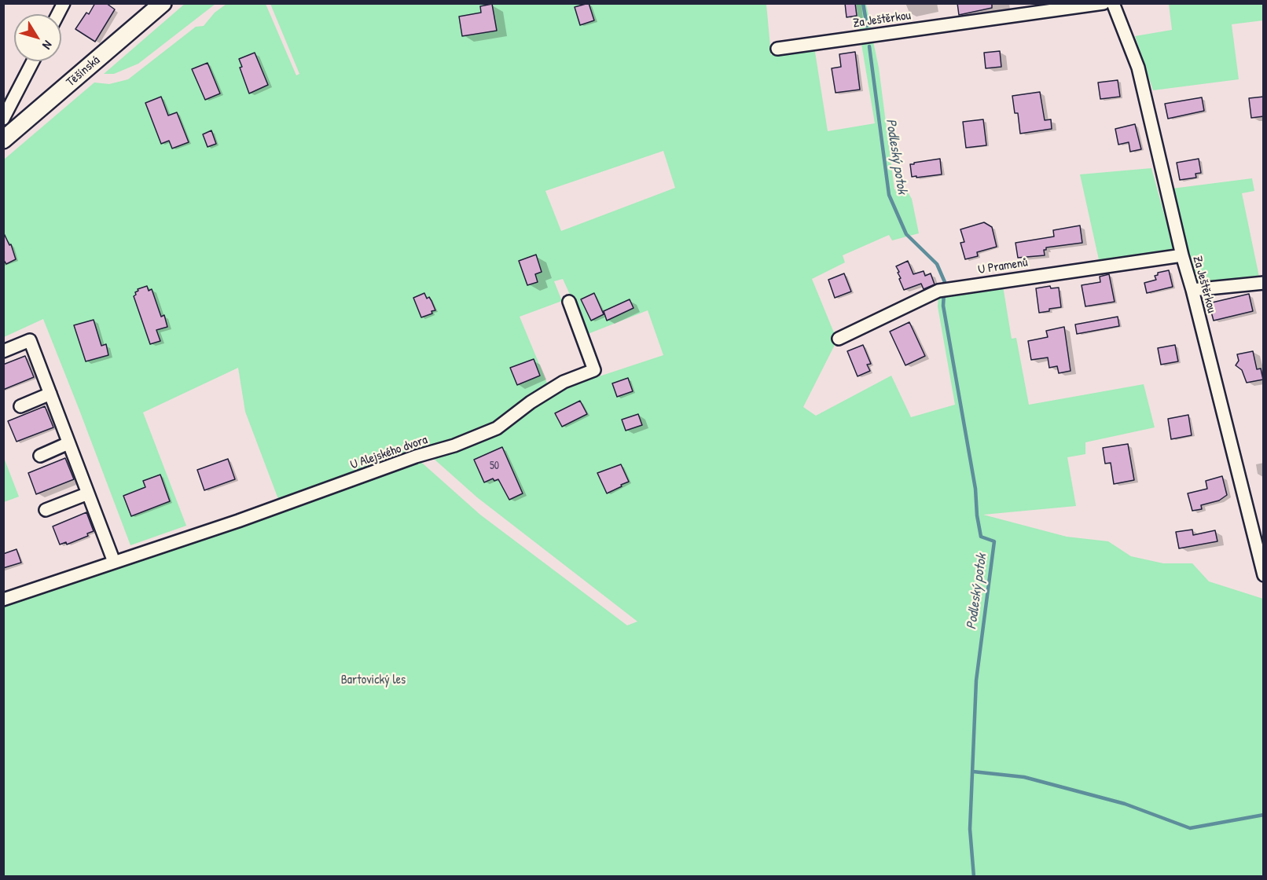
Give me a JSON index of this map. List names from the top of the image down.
{
  "streets": {
    "main road": ["Těšínská"],
    "street": ["Za Ještěrkou", "U Pramenů", "U Alejského dvora"]
  },
  "crossings": [
    ["Za Ještěrkou", "U Pramenů"]
  ],
  "water": ["Podleský potok"],
  "parks": ["Bartovický les"],
  "house_numbers": ["50"],
  "north": "bottom right"
}
